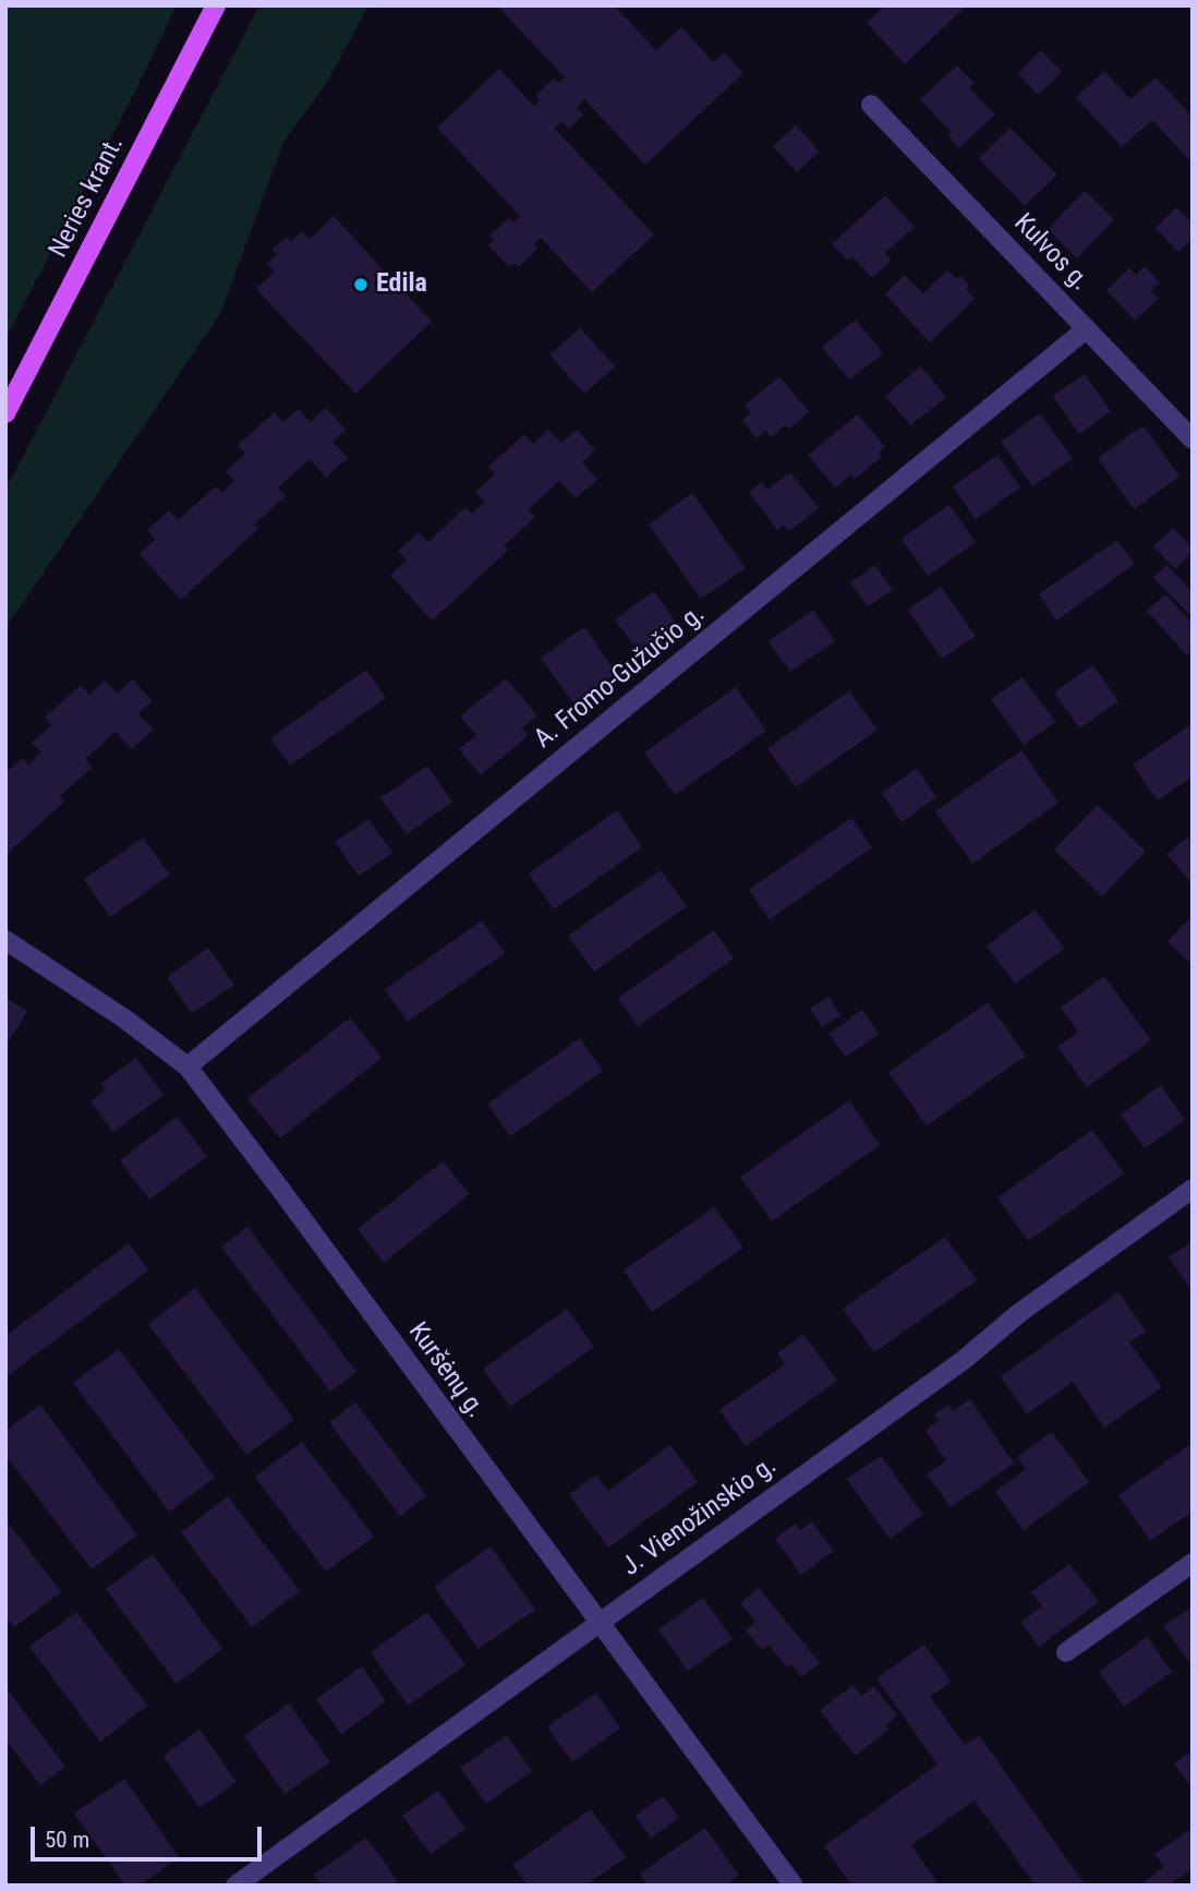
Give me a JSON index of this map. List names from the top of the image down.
{
  "streets": {
    "main road": ["Neries krant."],
    "street": [
      "Kulvos g.",
      "A. Fromo-Gužučio g.",
      "Kuršėnų g.",
      "J. Vienožinskio g."
    ]
  },
  "crossings": [
    ["Kulvos g.", "A. Fromo-Gužučio g."],
    ["A. Fromo-Gužučio g.", "Kuršėnų g."],
    ["Kuršėnų g.", "J. Vienožinskio g."]
  ],
  "places": ["Edila"],
  "scale_bar": "50 m"
}
